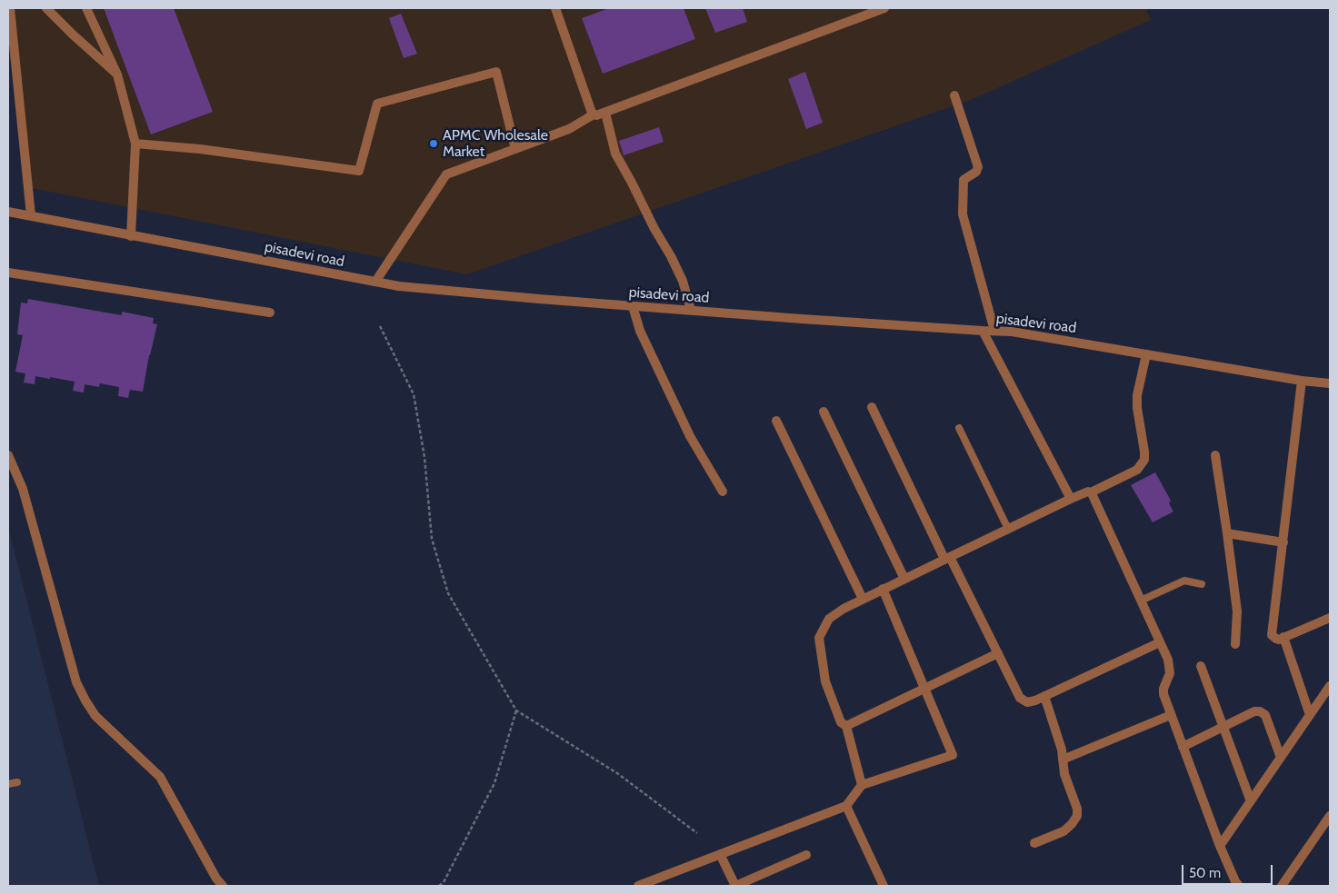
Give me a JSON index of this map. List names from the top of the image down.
{
  "streets": {
    "street": ["pisadevi road"]
  },
  "places": ["APMC Wholesale Market"],
  "scale_bar": "50 m"
}
